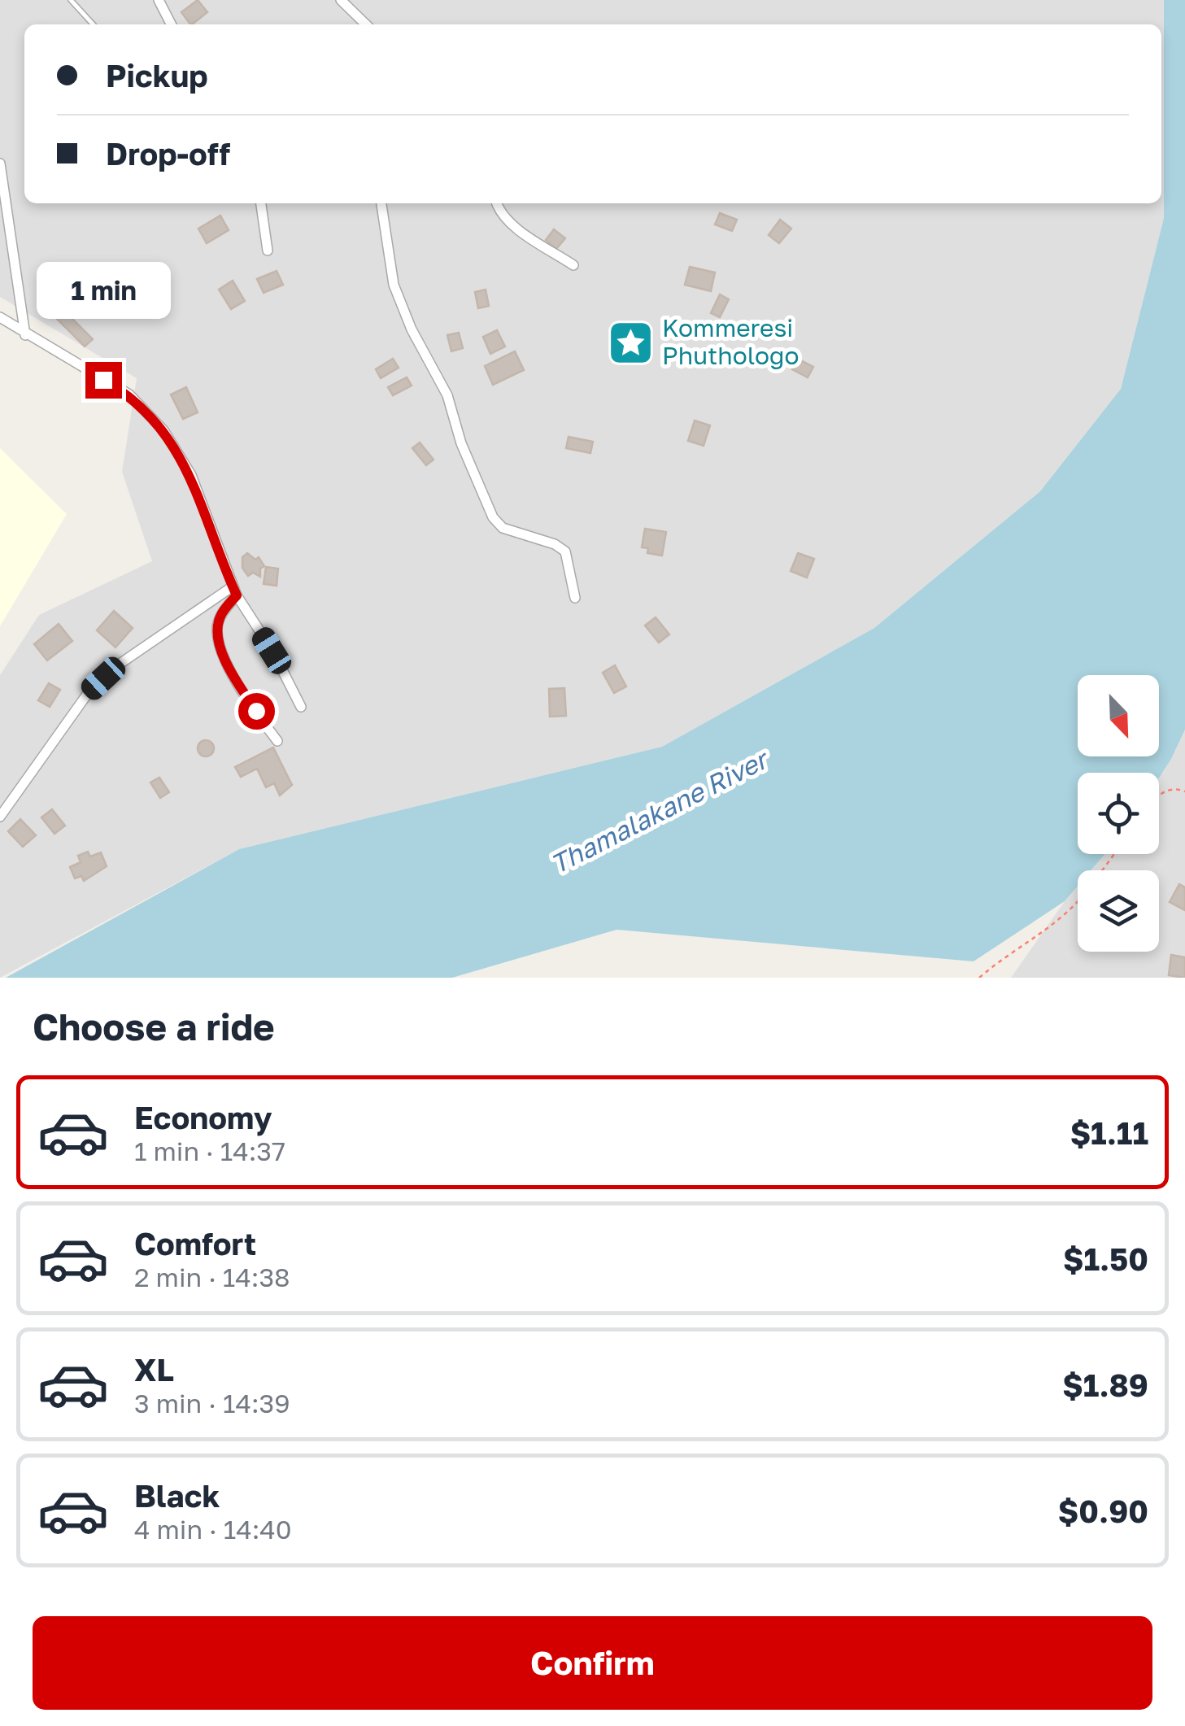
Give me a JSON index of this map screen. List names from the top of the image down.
{
  "water": ["Thamalakane River"],
  "places": {
    "place": ["Kommeresi Phuthologo"]
  },
  "north": "bottom right",
  "page": {
    "banner": ["Pickup", "Drop-off"],
    "bubble": "1 min",
    "heading": "Choose a ride",
    "list": [
      {
        "name": "Economy",
        "note": "1 min · 14:37",
        "value": "$1.11"
      },
      {
        "name": "Comfort",
        "note": "2 min · 14:38",
        "value": "$1.50"
      },
      {
        "name": "XL",
        "note": "3 min · 14:39",
        "value": "$1.89"
      },
      {
        "name": "Black",
        "note": "4 min · 14:40",
        "value": "$0.90"
      }
    ],
    "buttons": "Confirm"
  }
}
